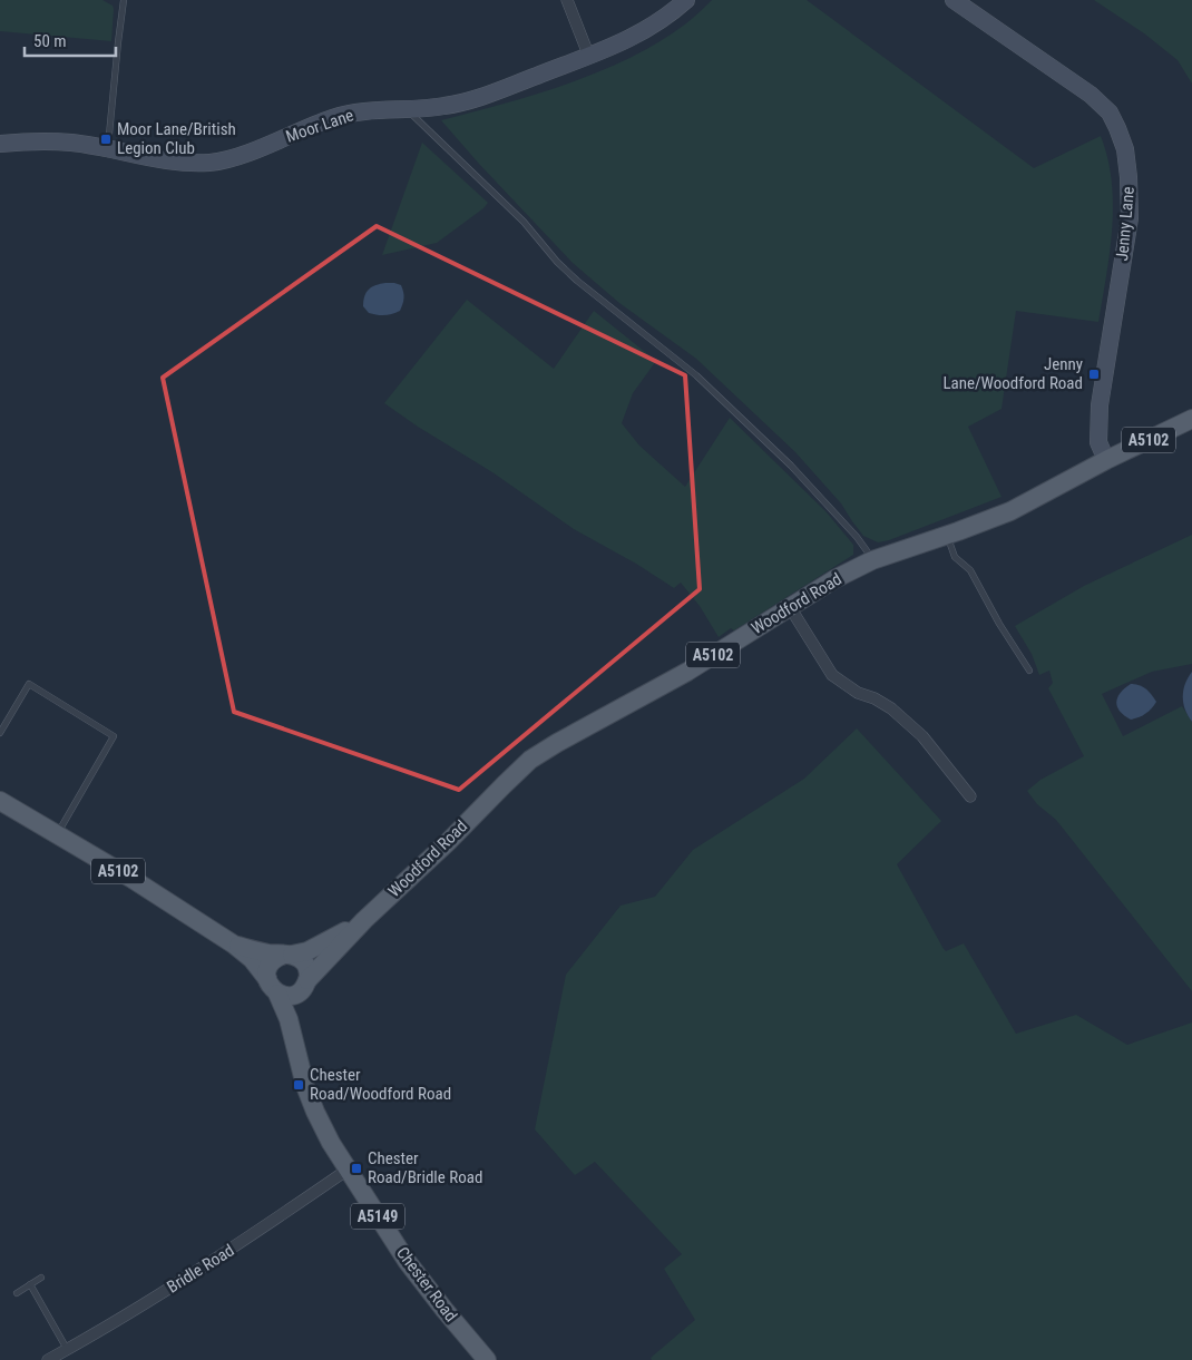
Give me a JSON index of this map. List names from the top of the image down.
{
  "streets": {
    "main road": [
      "A5102",
      "Woodford Road",
      "A5149",
      "Chester Road"
    ],
    "street": ["Moor Lane", "Jenny Lane", "Bridle Road"]
  },
  "crossings": [
    ["Jenny Lane", "Woodford Road"],
    ["Woodford Road", "Chester Road"],
    ["Bridle Road", "Chester Road"]
  ],
  "places": {
    "transit": [
      "Moor Lane/British Legion Club",
      "Jenny Lane/Woodford Road",
      "Chester Road/Woodford Road",
      "Chester Road/Bridle Road"
    ]
  },
  "scale_bar": "50 m"
}
